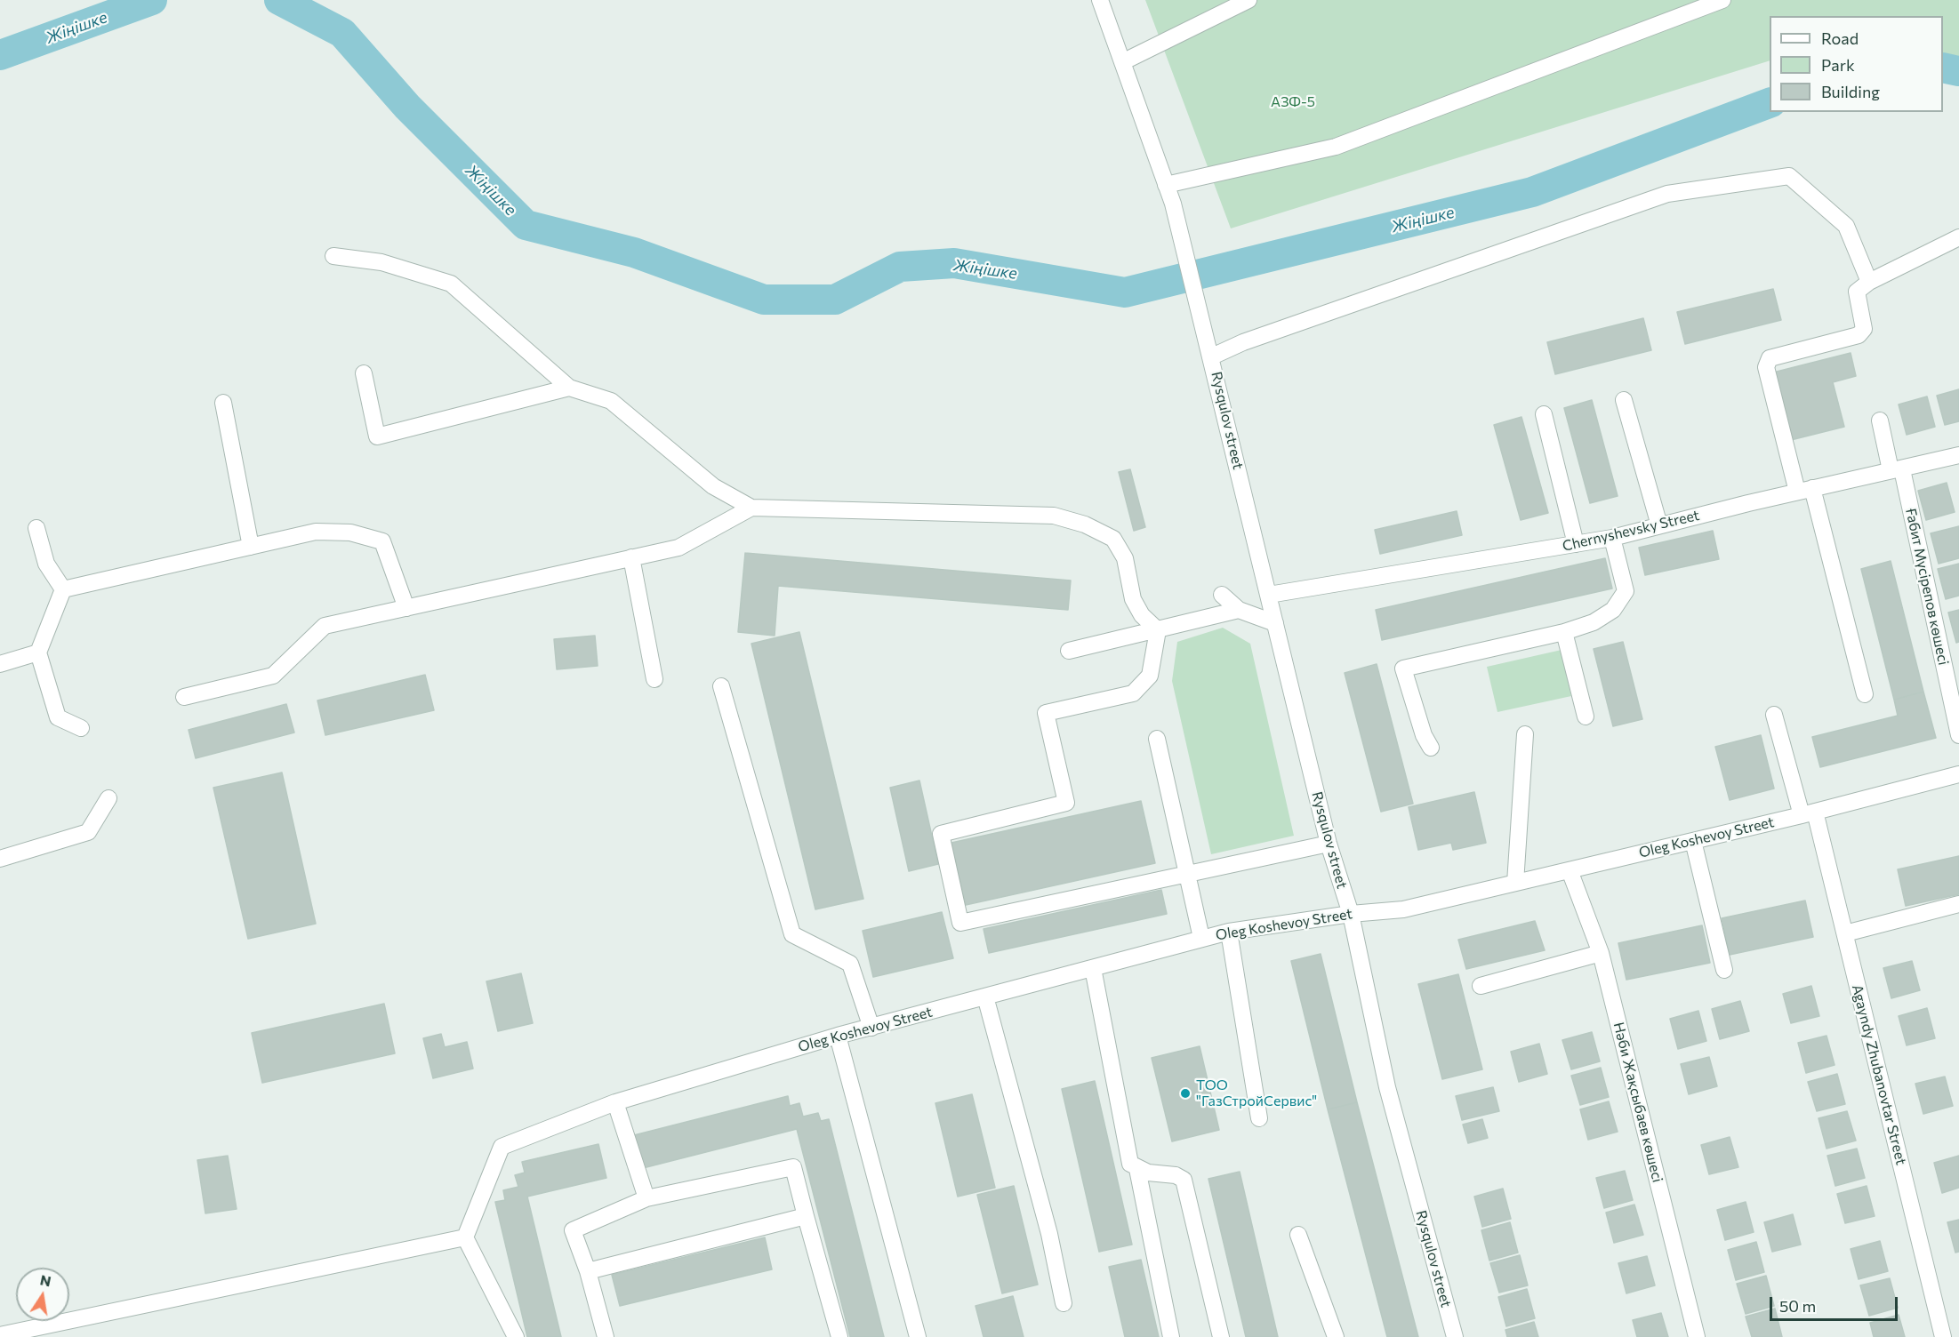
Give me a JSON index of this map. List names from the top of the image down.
{
  "streets": {
    "street": [
      "Rysqulov street",
      "Chernyshevsky Street",
      "Ғабит Мүсірепов көшесі",
      "Oleg Koshevoy Street",
      "Agayndy Zhubanovtar Street",
      "Нәби Жақсыбаев көшесі"
    ]
  },
  "crossings": [
    ["Rysqulov street", "Chernyshevsky Street"],
    ["Rysqulov street", "Oleg Koshevoy Street"],
    ["Chernyshevsky Street", "Ғабит Мүсірепов көшесі"],
    ["Oleg Koshevoy Street", "Agayndy Zhubanovtar Street"],
    ["Oleg Koshevoy Street", "Нәби Жақсыбаев көшесі"]
  ],
  "water": ["Жіңішке"],
  "parks": ["АЗФ-5"],
  "places": ["ТОО \"ГазСтройСервис\""],
  "legend": ["Road", "Park", "Building"],
  "scale_bar": "50 m",
  "north": "top"
}
